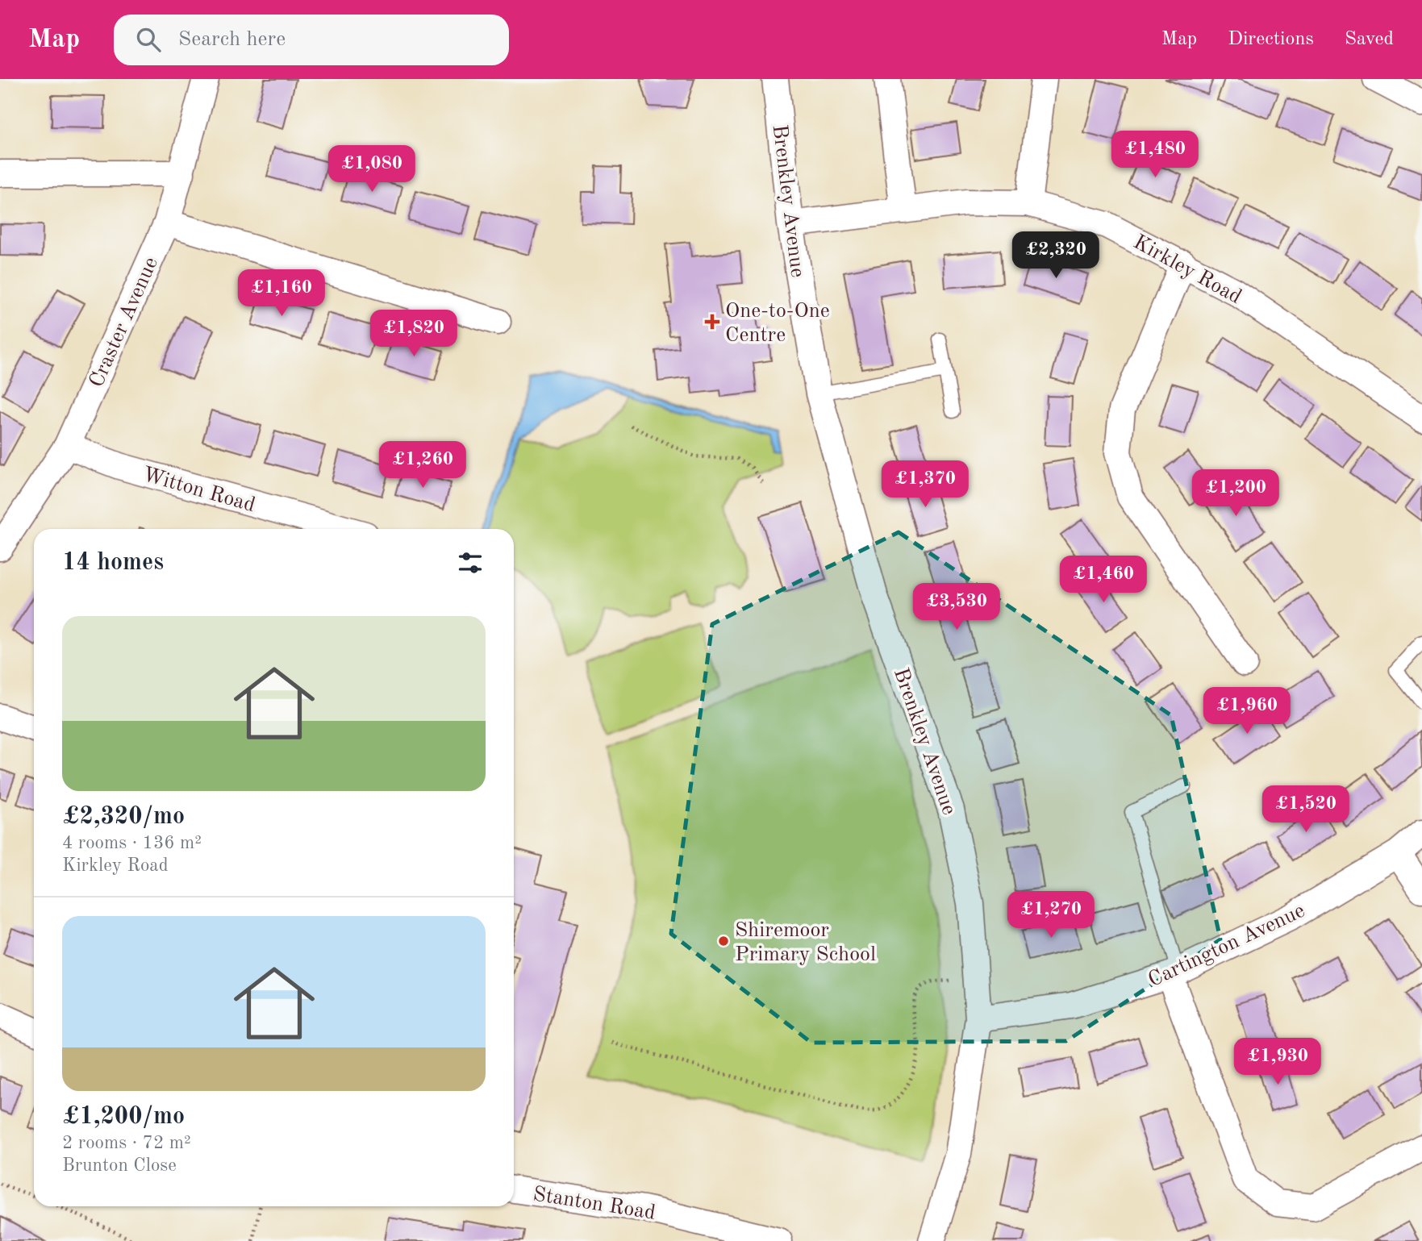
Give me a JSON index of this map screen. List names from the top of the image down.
{
  "streets": {
    "street": [
      "Brenkley Avenue",
      "Kirkley Road",
      "Craster Avenue",
      "Witton Road",
      "Cartington Avenue",
      "Stanton Road"
    ]
  },
  "crossings": [
    ["Brenkley Avenue", "Kirkley Road"],
    ["Brenkley Avenue", "Cartington Avenue"],
    ["Craster Avenue", "Witton Road"]
  ],
  "places": {
    "health": ["One-to-One Centre"],
    "other": ["Shiremoor Primary School"]
  },
  "page": {
    "header": "Map",
    "search": "Search here",
    "nav": ["Map", "Directions", "Saved"],
    "price": [
      "£1,480",
      "£1,080",
      "£2,320",
      "£1,160",
      "£1,820",
      "£1,260",
      "£1,370",
      "£1,200",
      "£1,460",
      "£3,530",
      "£1,960",
      "£1,520",
      "£1,270",
      "£1,930"
    ],
    "heading": "14 homes",
    "list": [
      {
        "name": "£2,320/mo",
        "note": "4 rooms · 136 m² · Kirkley Road"
      },
      {
        "name": "£1,200/mo",
        "note": "2 rooms · 72 m² · Brunton Close"
      }
    ]
  }
}
